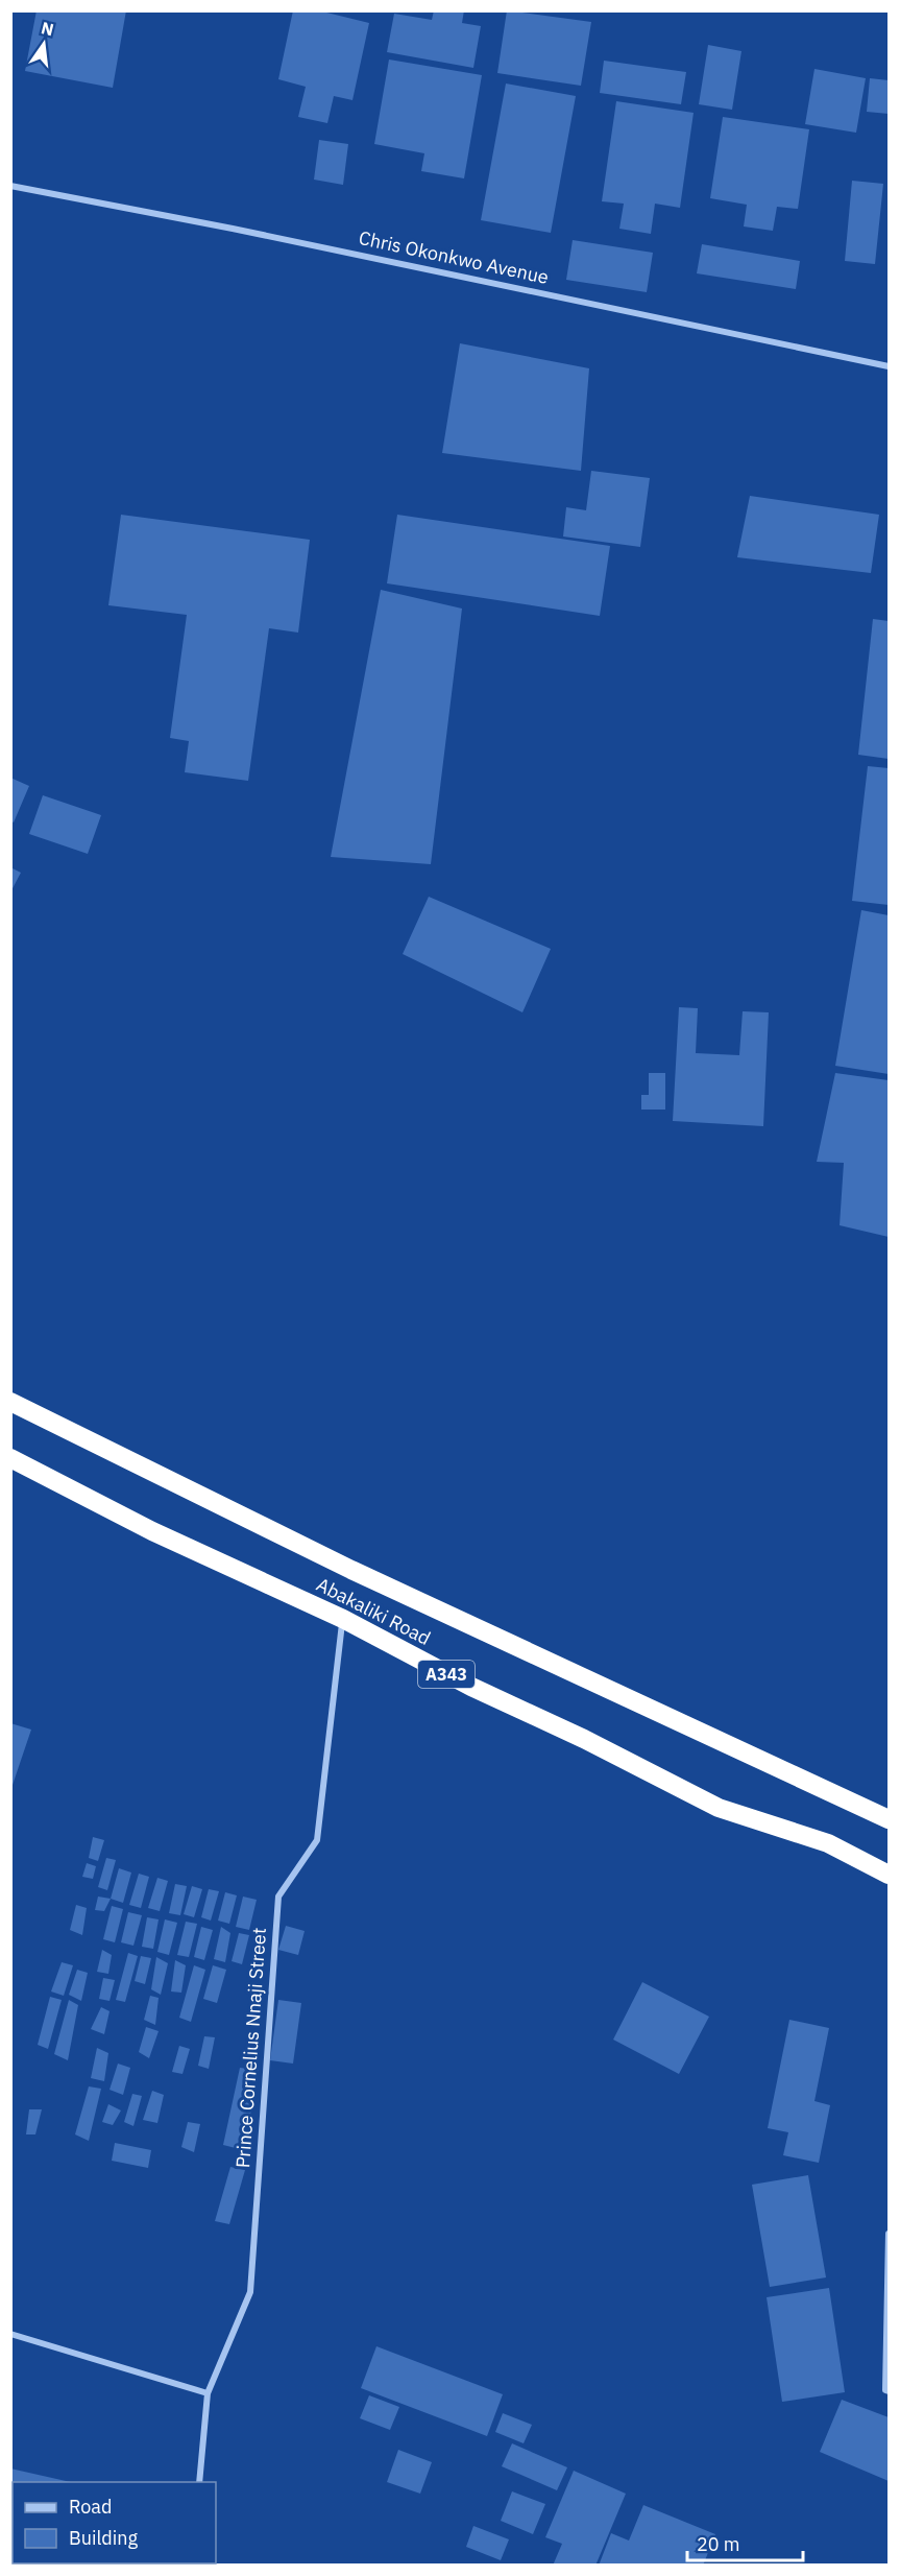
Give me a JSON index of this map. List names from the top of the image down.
{
  "streets": {
    "highway": ["Abakaliki Road", "A343"],
    "street": ["Chris Okonkwo Avenue", "Prince Cornelius Nnaji Street"]
  },
  "crossings": [
    ["Abakaliki Road", "Prince Cornelius Nnaji Street"]
  ],
  "legend": ["Road", "Building"],
  "scale_bar": "20 m",
  "north": "top"
}
